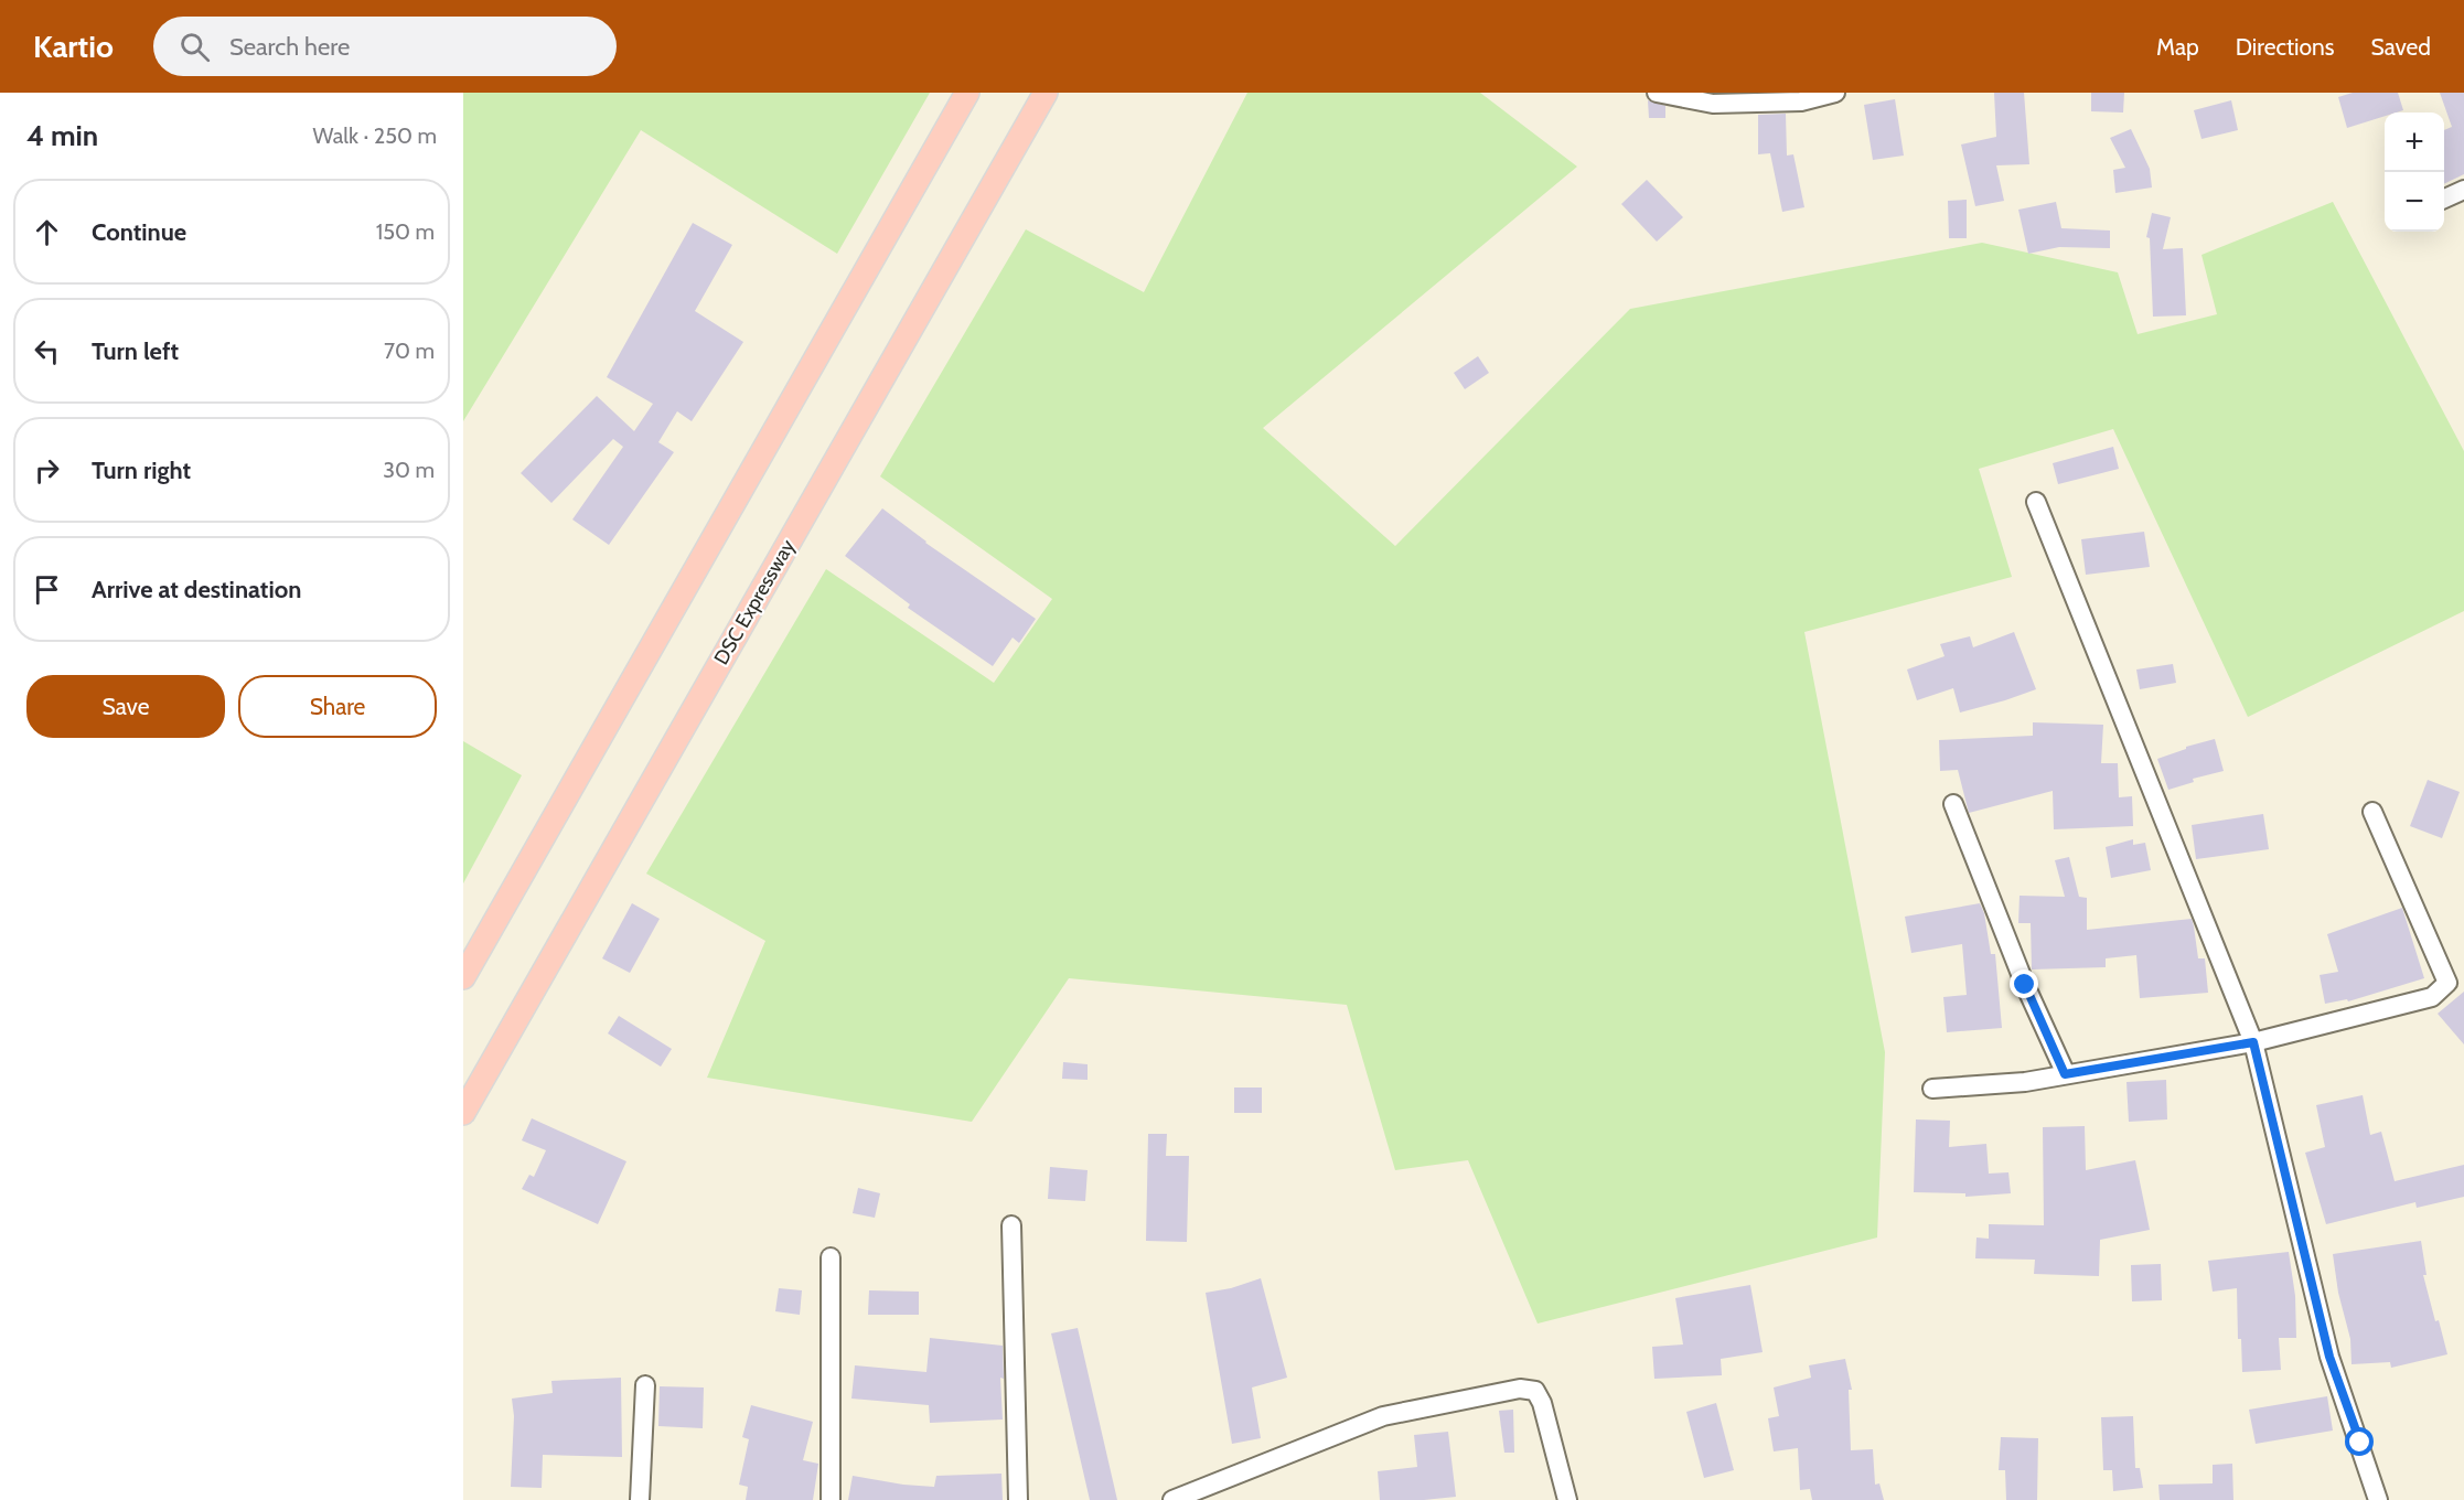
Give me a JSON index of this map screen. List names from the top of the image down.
{
  "streets": {
    "main road": ["DSC Expressway"]
  },
  "page": {
    "header": "Kartio",
    "search": "Search here",
    "nav": ["Map", "Directions", "Saved"],
    "heading": ["4 min", "Walk · 250 m"],
    "map_buttons": ["+", "−"],
    "list": [
      ["Continue", "150 m"],
      ["Turn left", "70 m"],
      ["Turn right", "30 m"],
      "Arrive at destination"
    ],
    "buttons": ["Save", "Share"]
  }
}
